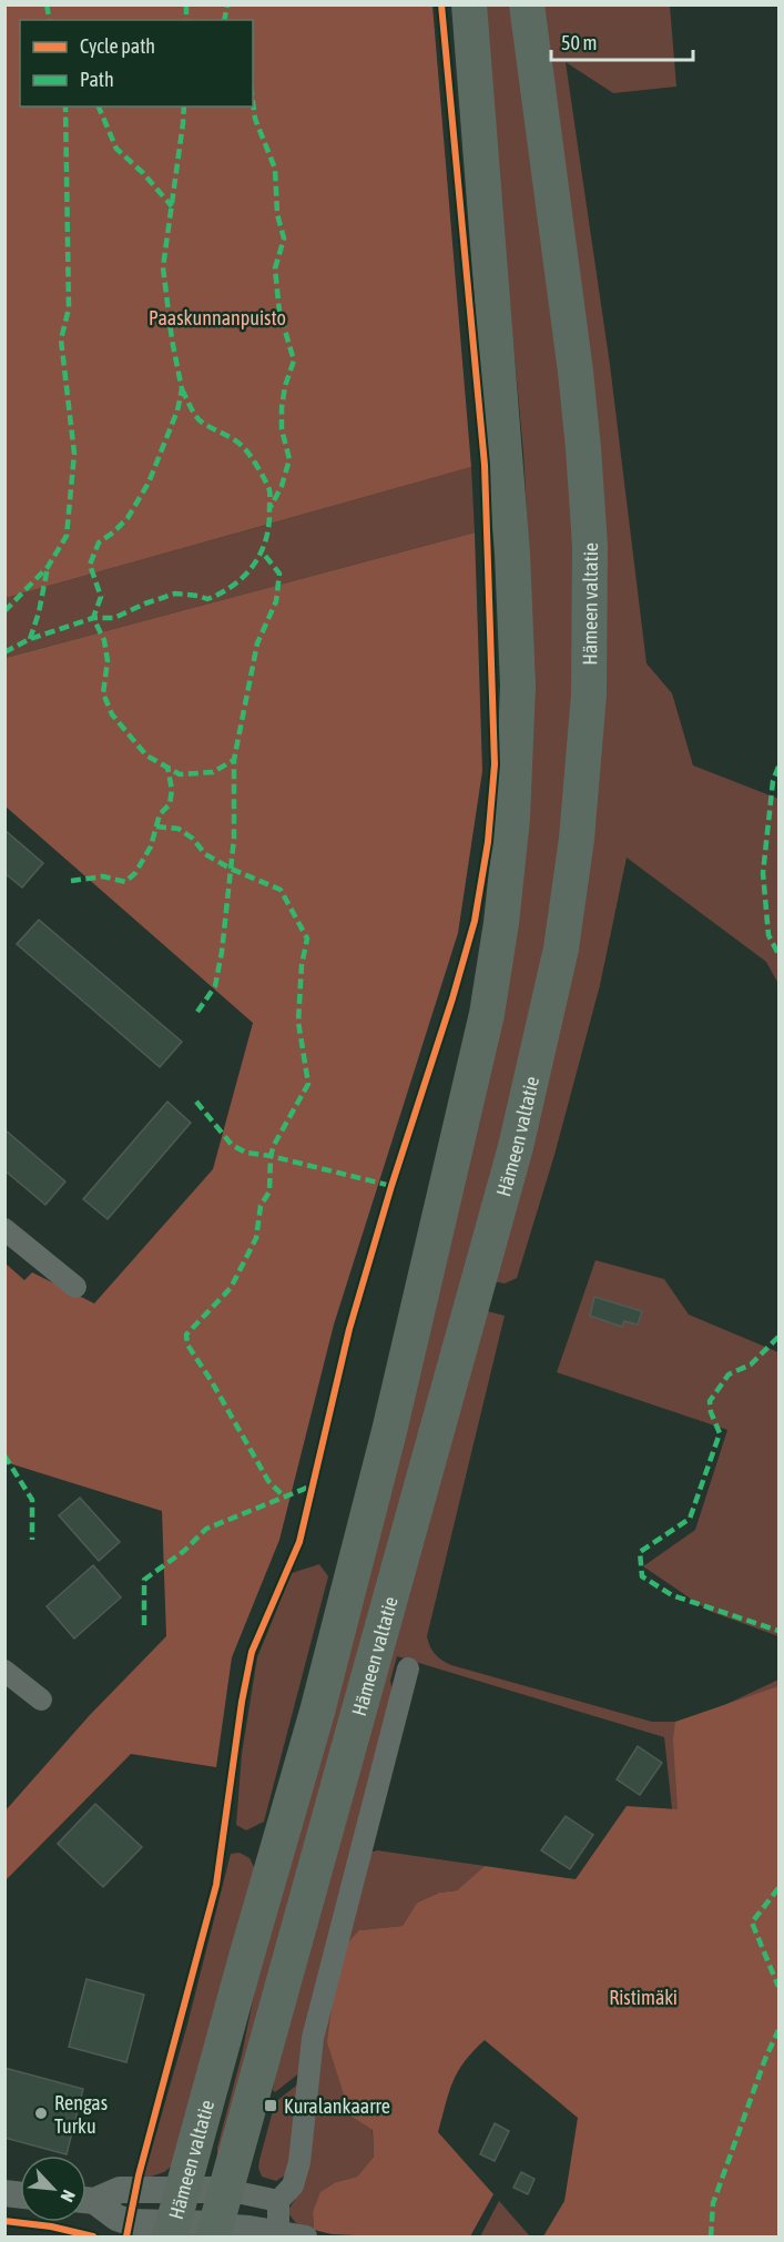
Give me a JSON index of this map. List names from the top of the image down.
{
  "streets": {
    "highway": ["Hämeen valtatie"]
  },
  "parks": ["Paaskunnanpuisto", "Ristimäki"],
  "places": {
    "transit": ["Kuralankaarre"],
    "other": ["Rengas Turku"]
  },
  "legend": ["Cycle path", "Path"],
  "scale_bar": "50 m",
  "north": "bottom right"
}
